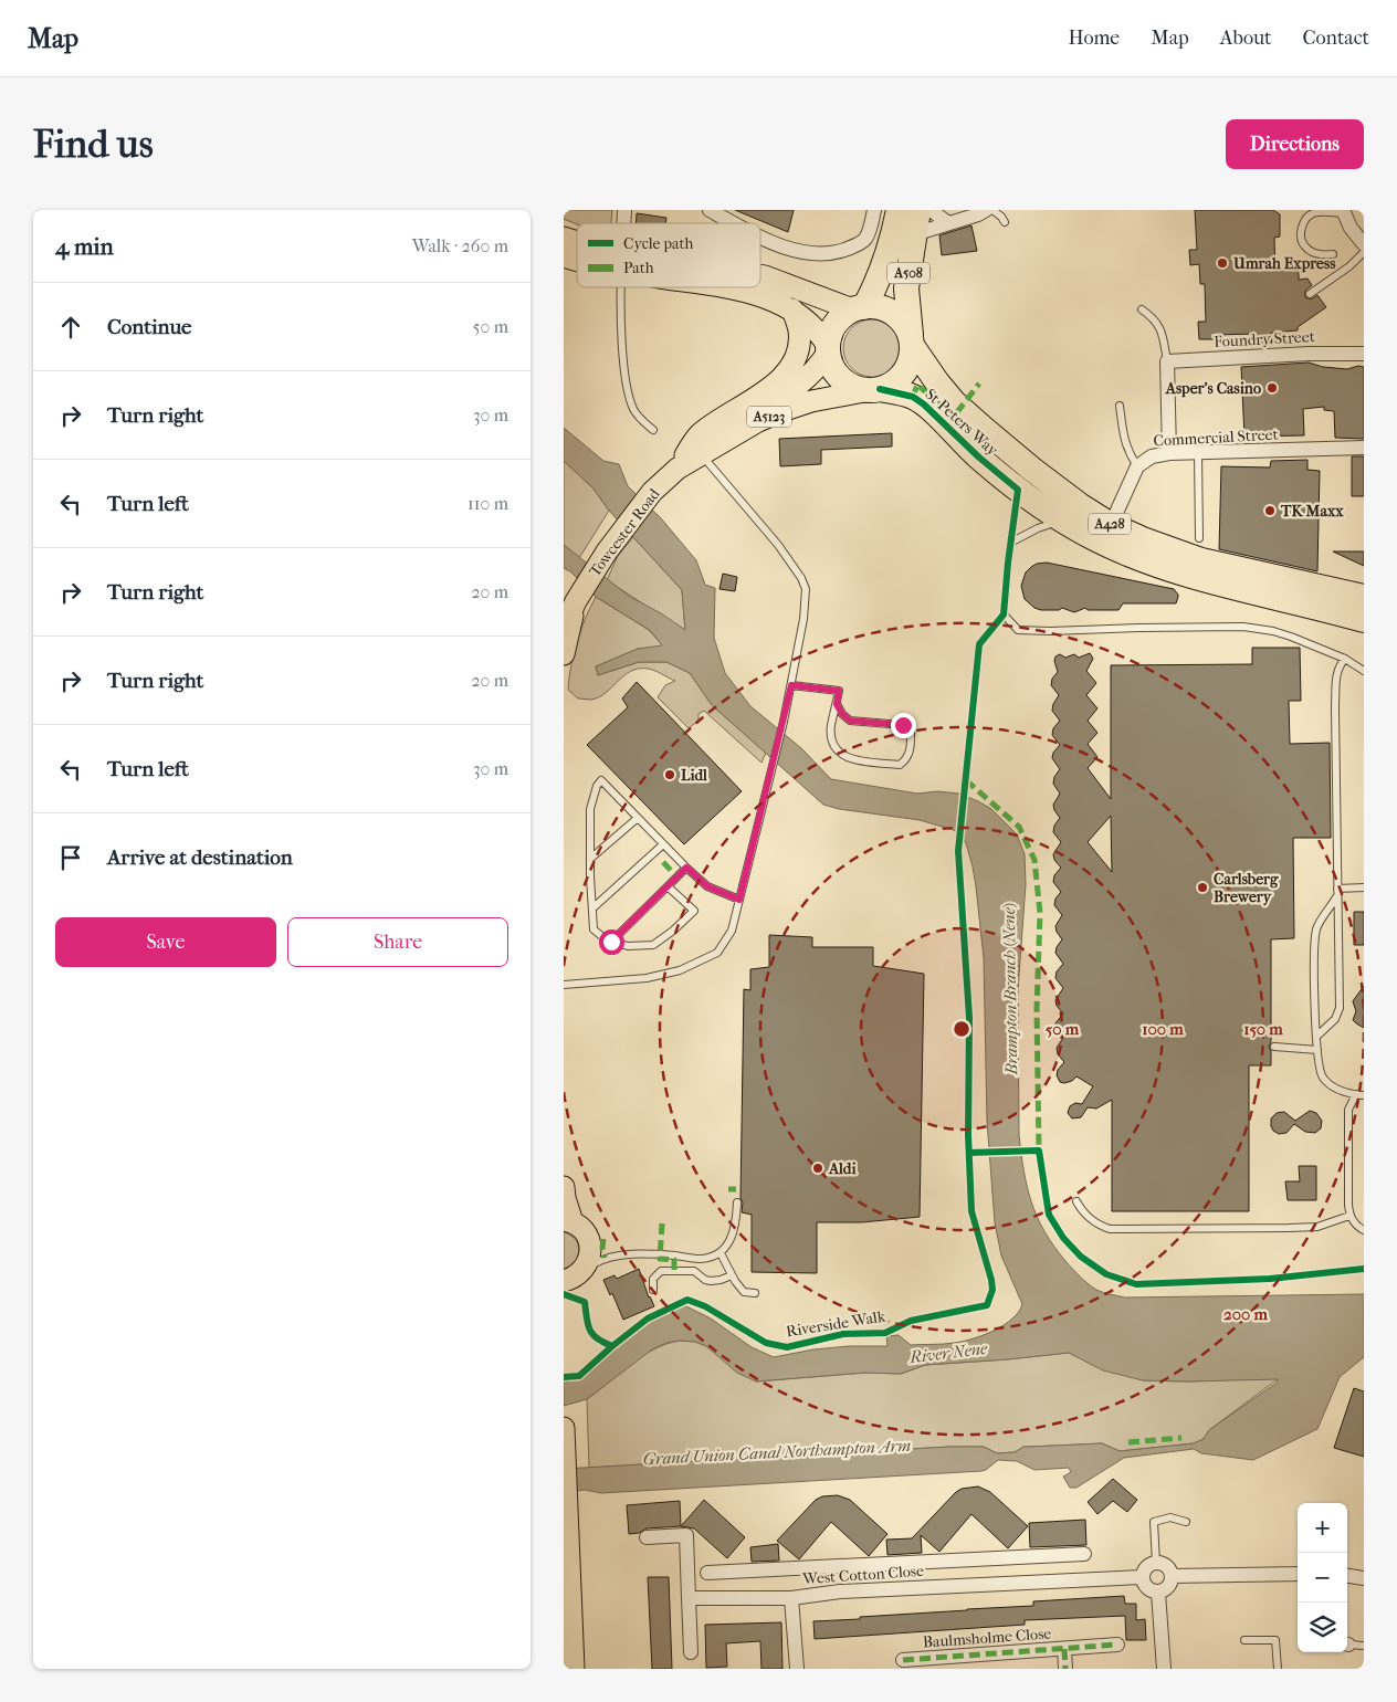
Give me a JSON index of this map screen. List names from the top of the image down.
{
  "streets": {
    "highway": ["A508", "St Peters Way", "A428"],
    "main road": ["A5123", "Towcester Road"],
    "street": [
      "Foundry Street",
      "Commercial Street",
      "West Cotton Close",
      "Baulmsholme Close"
    ],
    "cycle path": ["Riverside Walk"]
  },
  "crossings": [
    ["A508", "St Peters Way"],
    ["A508", "Towcester Road"],
    ["St Peters Way", "Towcester Road"]
  ],
  "water": ["Brampton Branch (Nene)", "River Nene", "Grand Union Canal Northampton Arm"],
  "places": [
    "Umrah Express",
    "Asper's Casino",
    "TK Maxx",
    "Lidl",
    "Carlsberg Brewery",
    "Aldi"
  ],
  "legend": ["Cycle path", "Path"],
  "page": {
    "header": "Map",
    "nav": [
      "Home",
      "Map",
      "About",
      "Contact"
    ],
    "buttons": [
      "Directions",
      ["Save", "Share"]
    ],
    "title": "Find us",
    "heading": ["4 min", "Walk · 260 m"],
    "list": [
      ["Continue", "50 m"],
      ["Turn right", "30 m"],
      ["Turn left", "110 m"],
      ["Turn right", "20 m"],
      ["Turn right", "20 m"],
      ["Turn left", "30 m"],
      "Arrive at destination"
    ],
    "map_buttons": ["+", "−"]
  },
  "rings": [
    "50 m",
    "100 m",
    "150 m",
    "200 m"
  ]
}
